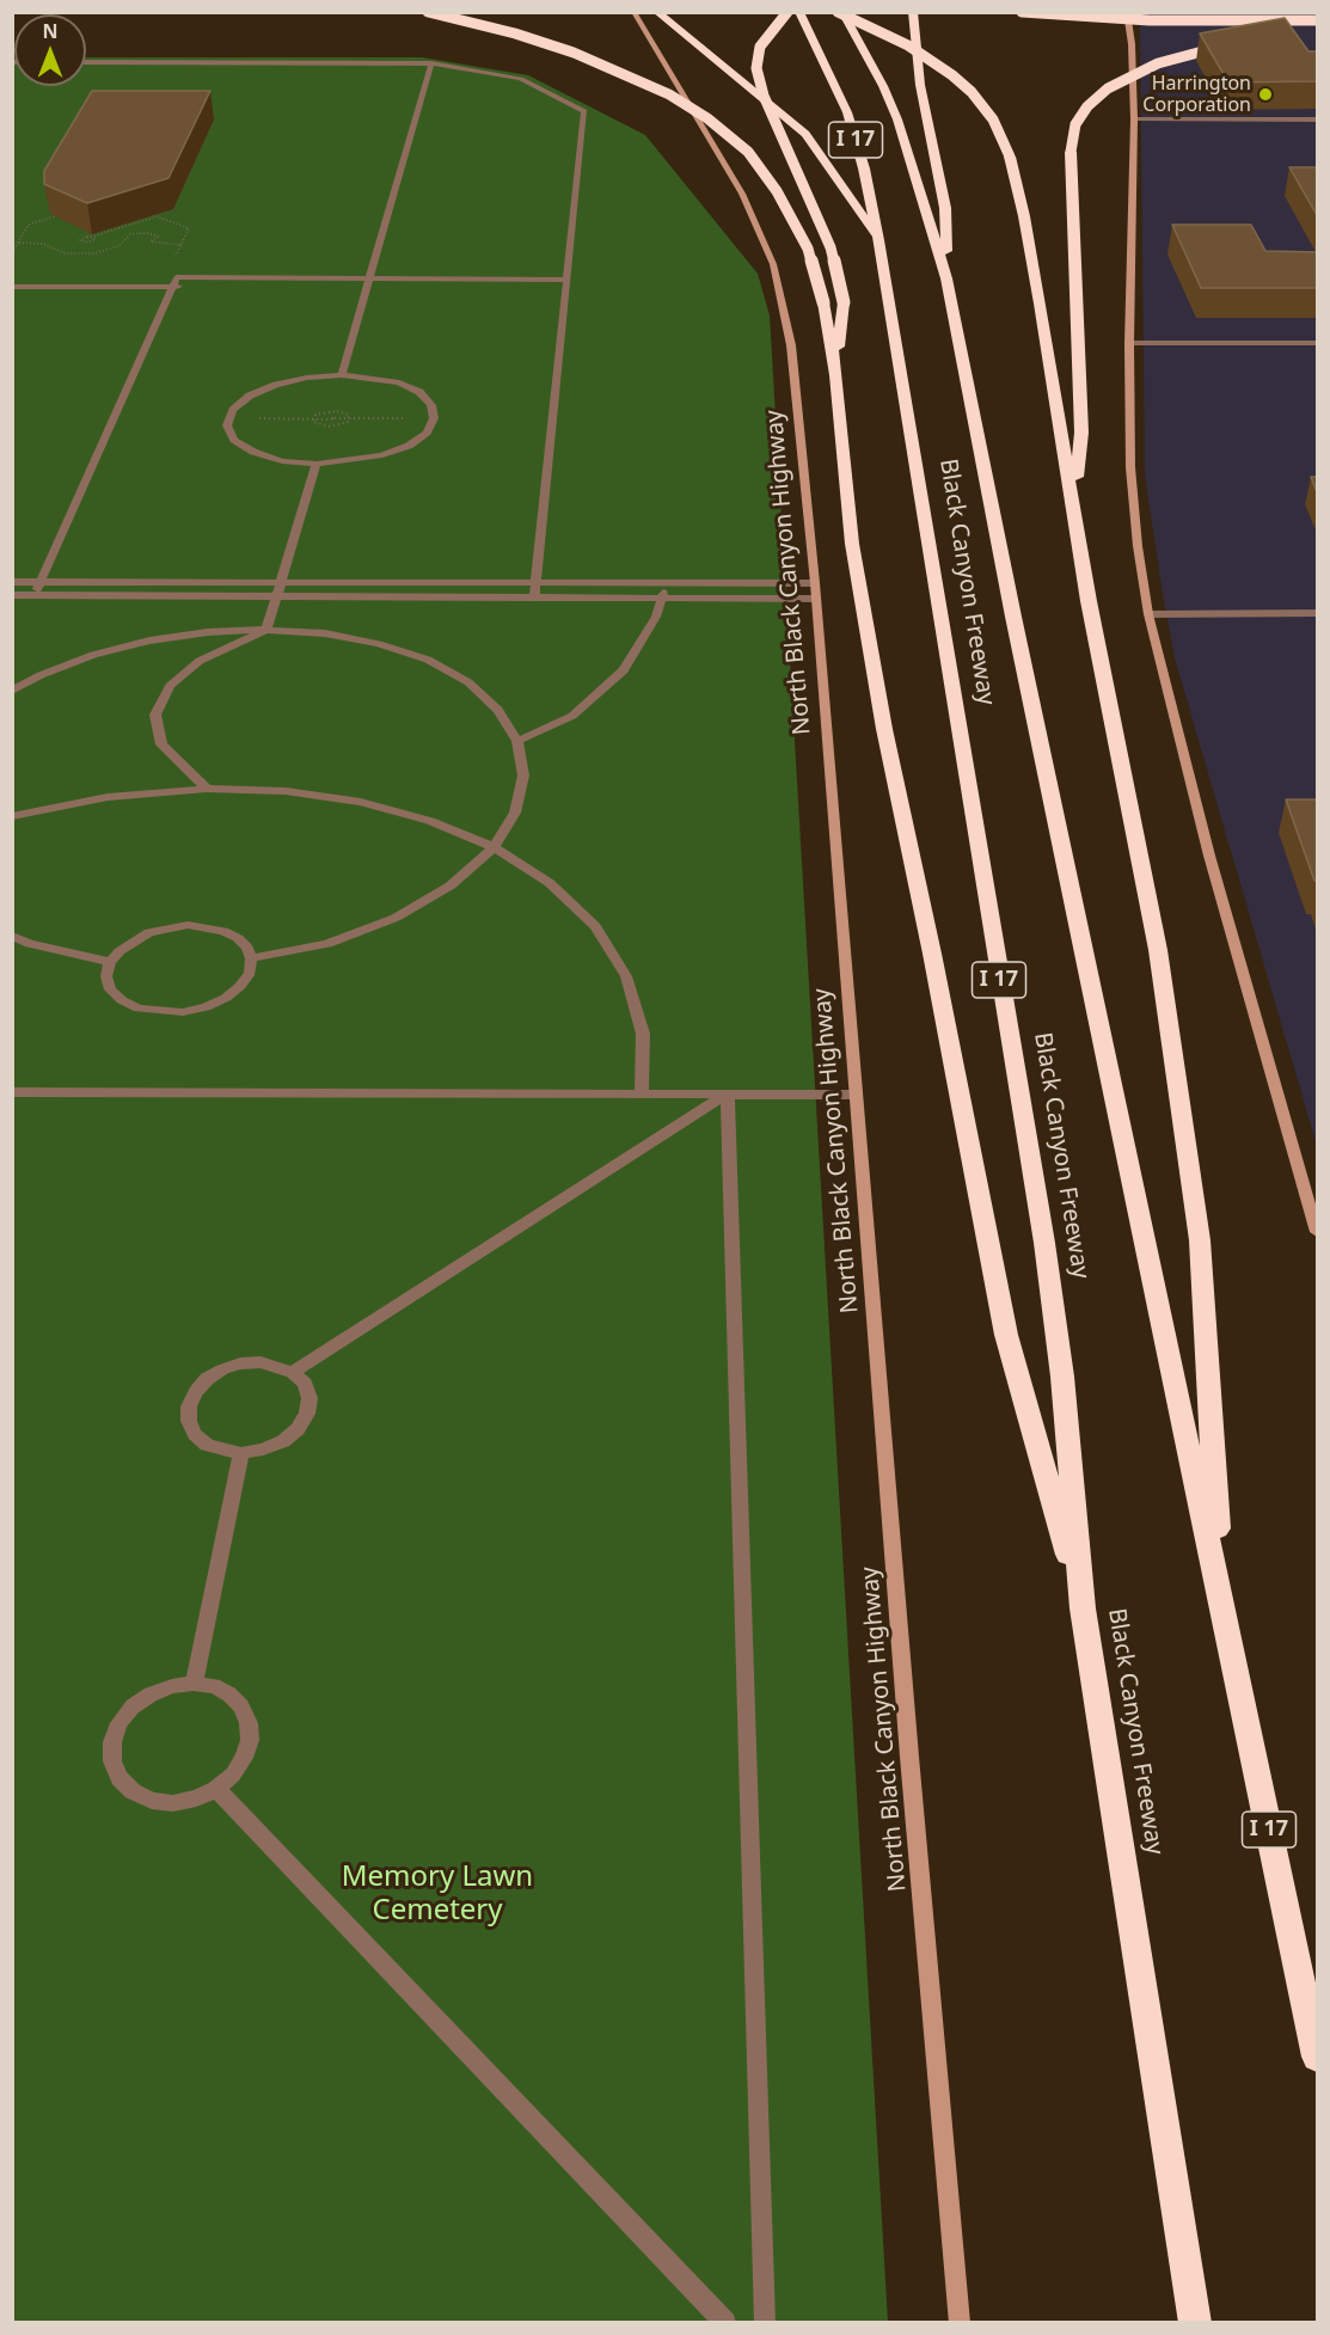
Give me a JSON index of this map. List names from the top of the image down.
{
  "streets": {
    "highway": ["I 17", "Black Canyon Freeway"],
    "main road": ["North Black Canyon Highway"]
  },
  "parks": ["Memory Lawn Cemetery"],
  "places": ["Harrington Corporation"],
  "north": "top"
}
